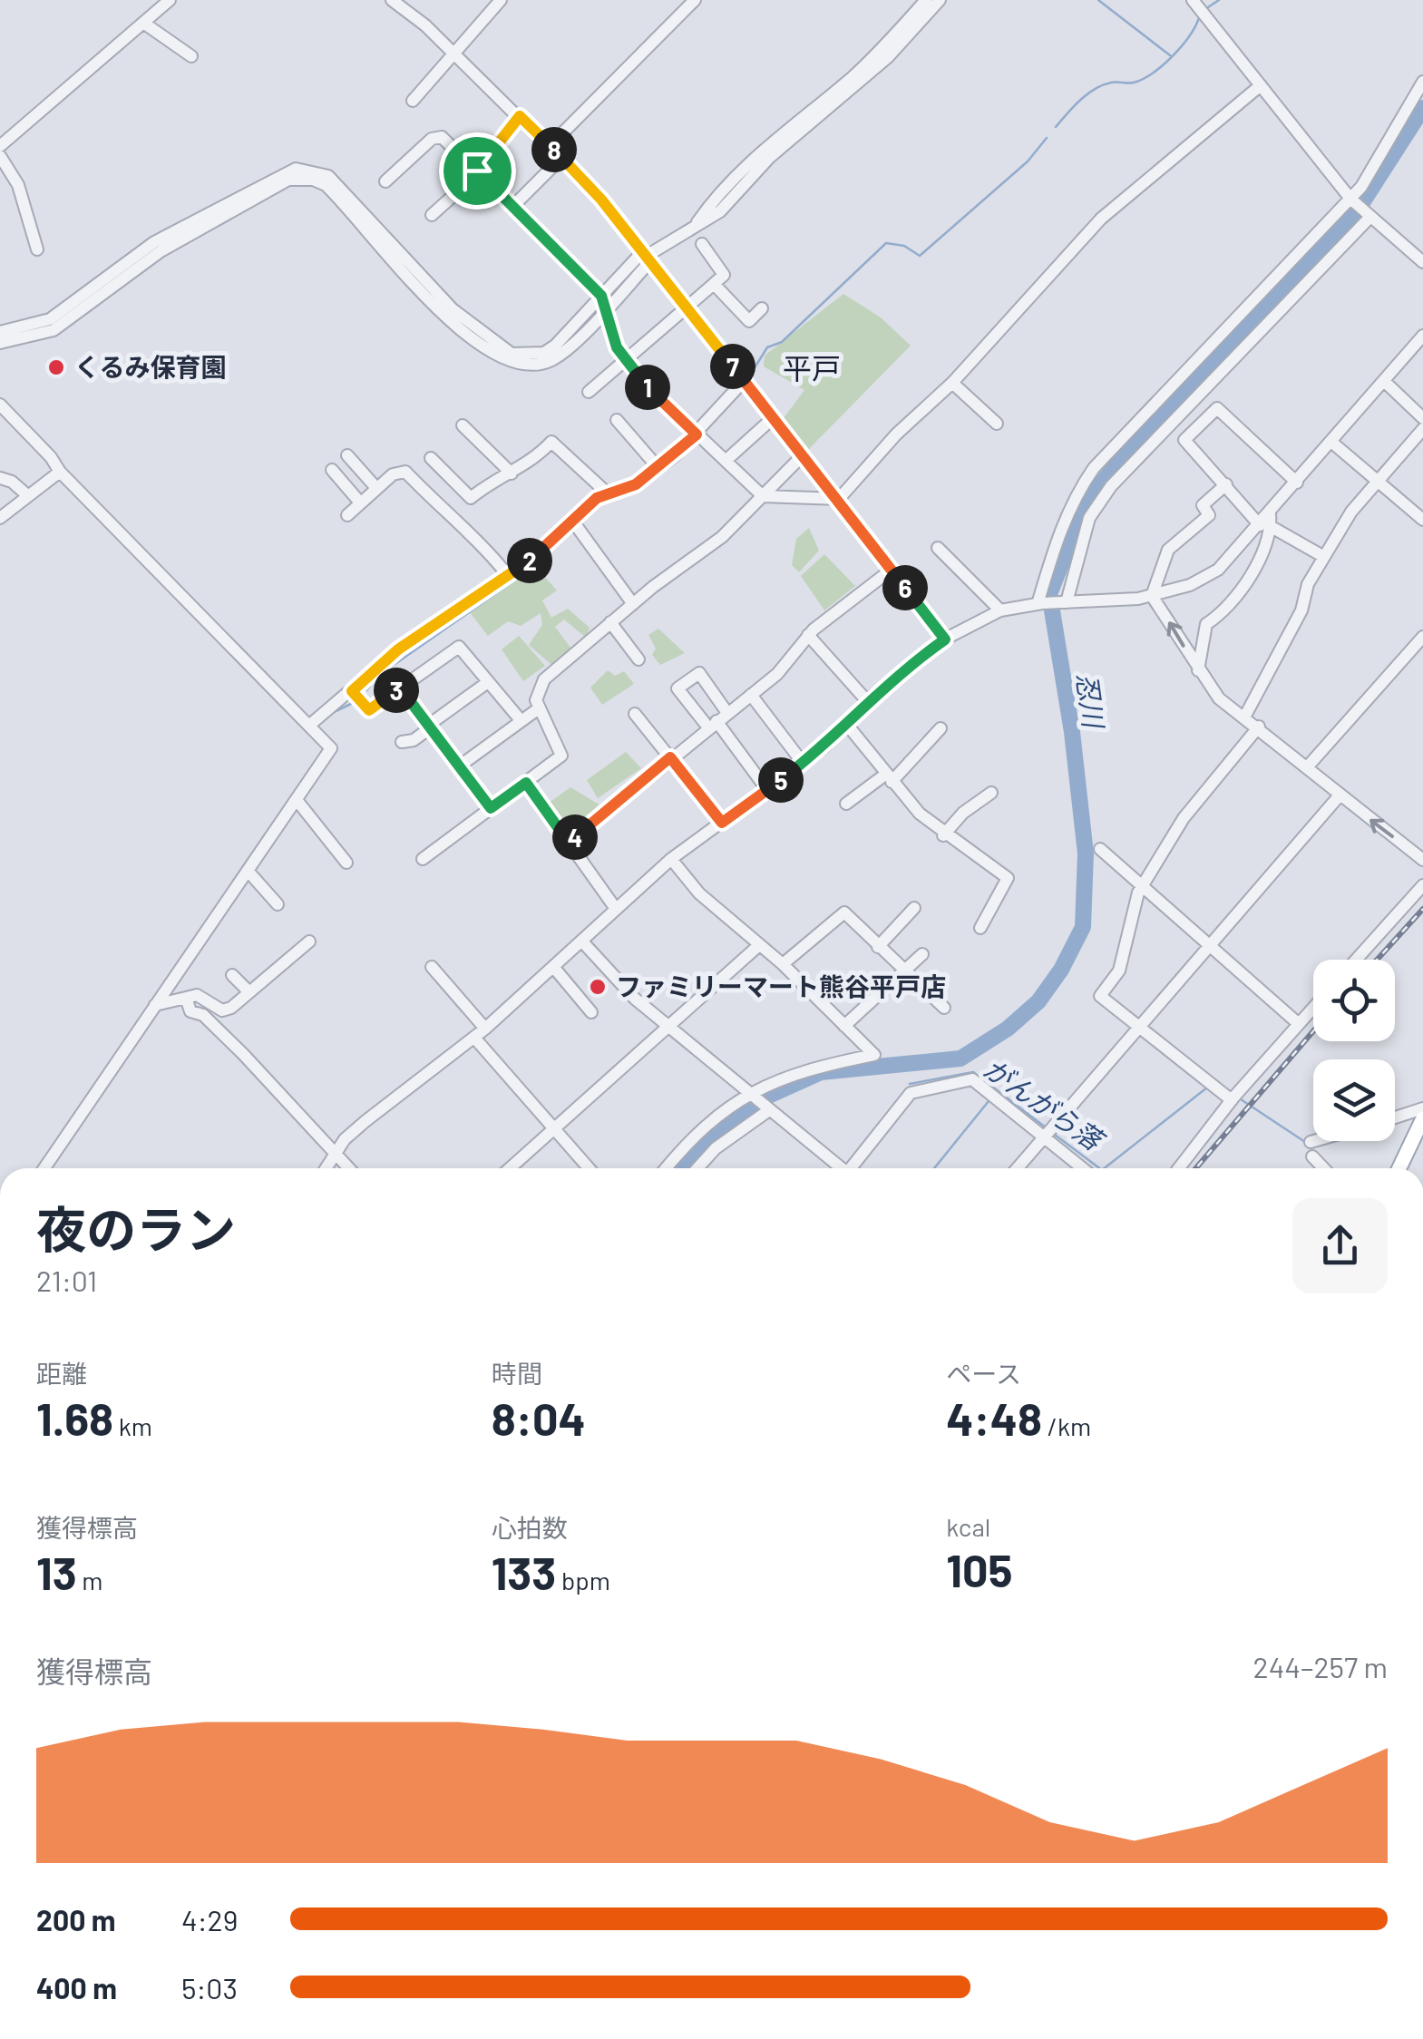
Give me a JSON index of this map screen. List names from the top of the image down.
{
  "districts": ["平戸"],
  "water": ["忍川", "がんがら落"],
  "places": ["くるみ保育園", "ファミリーマート熊谷平戸店"],
  "page": {
    "pins": [
      "8",
      "7",
      "1",
      "2",
      "6",
      "3",
      "5",
      "4"
    ],
    "heading": ["夜のラン", "21:01"],
    "stats": [
      ["距離", "1.68 km"],
      ["時間", "8:04"],
      ["ペース", "4:48 /km"],
      ["獲得標高", "13 m"],
      ["心拍数", "133 bpm"],
      ["kcal", "105"]
    ],
    "chart": ["獲得標高", "244–257 m"],
    "list": [
      {
        "name": "200 m",
        "note": "4:29"
      },
      {
        "name": "400 m",
        "note": "5:03"
      }
    ]
  }
}
